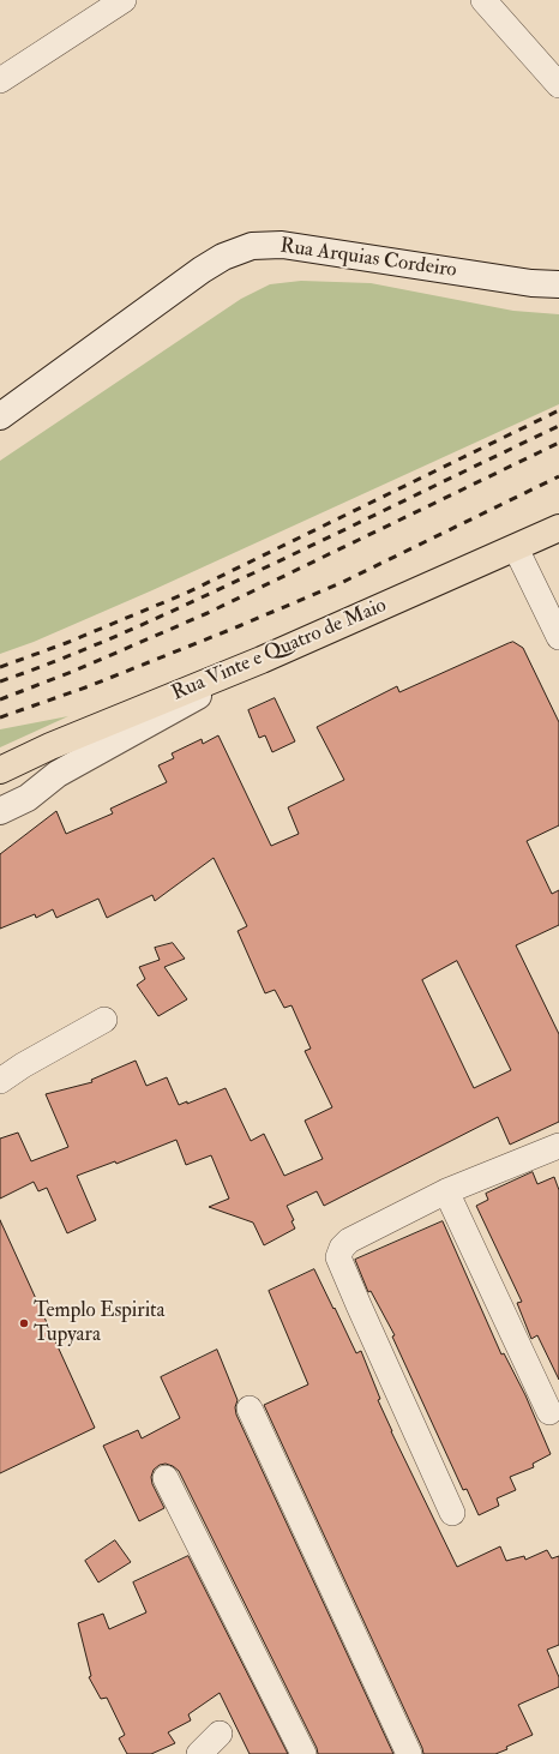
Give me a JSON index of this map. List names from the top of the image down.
{
  "streets": {
    "main road": ["Rua Arquias Cordeiro", "Rua Vinte e Quatro de Maio"]
  },
  "places": ["Templo Espirita Tupyara"]
}
